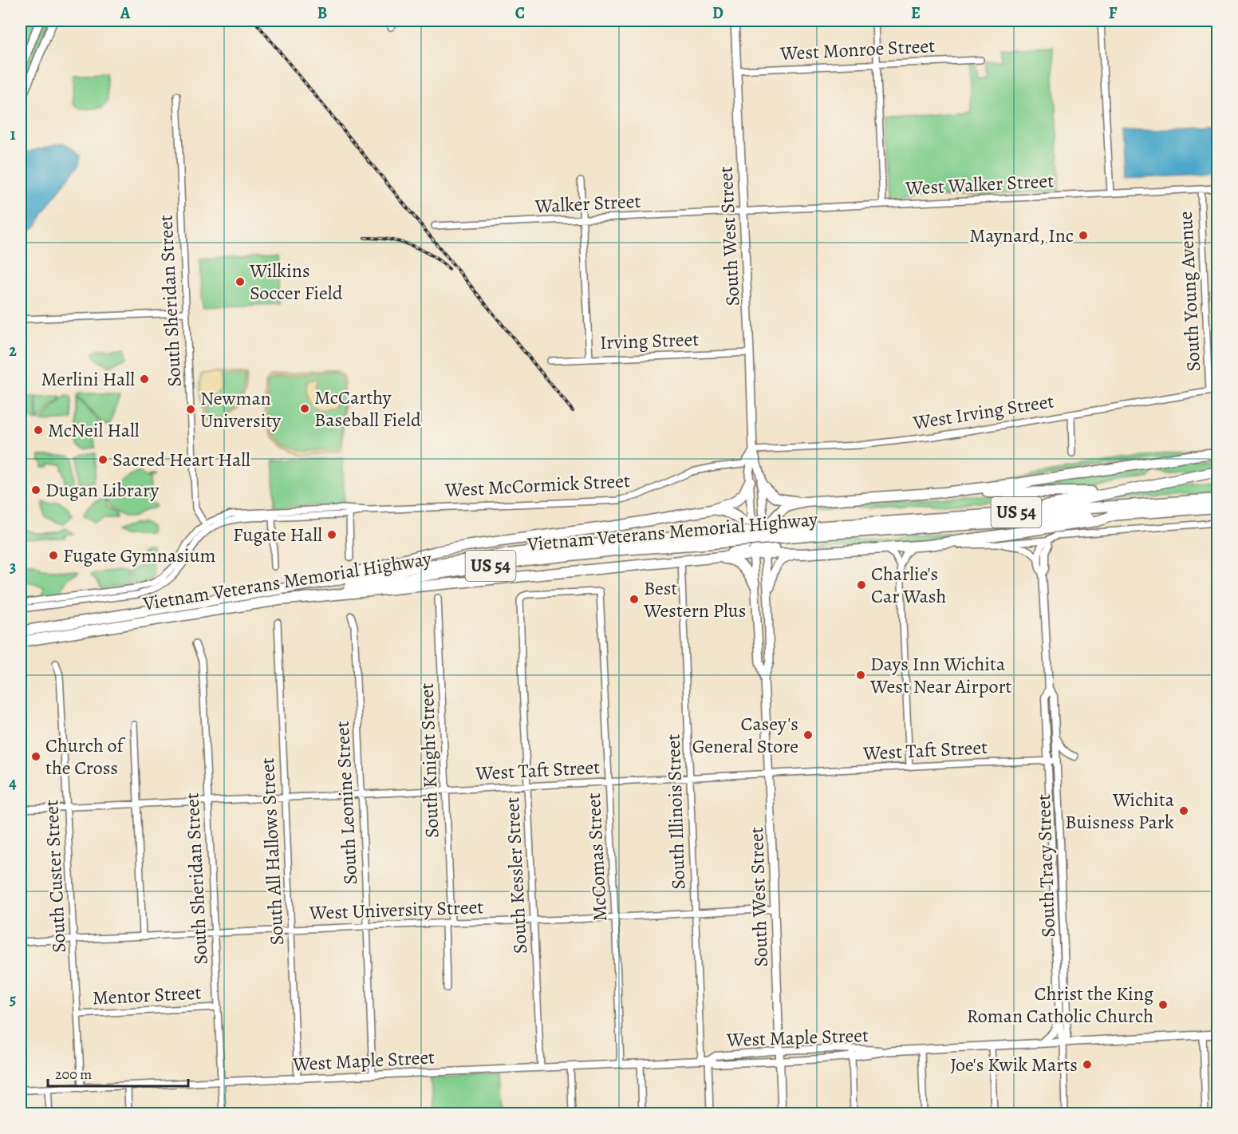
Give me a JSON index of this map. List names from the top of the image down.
{
  "streets": {
    "highway": ["US 54", "Vietnam Veterans Memorial Highway"],
    "main road": ["South West Street", "West Maple Street"],
    "street": [
      "West Monroe Street",
      "West Walker Street",
      "Walker Street",
      "South Young Avenue",
      "South Sheridan Street",
      "Irving Street",
      "West Irving Street",
      "West McCormick Street",
      "West Taft Street",
      "South Knight Street",
      "South Leonine Street",
      "South Illinois Street",
      "South All Hallows Street",
      "McComas Street",
      "South Tracy Street",
      "South Kessler Street",
      "South Custer Street",
      "West University Street",
      "Mentor Street"
    ]
  },
  "crossings": [
    ["West Monroe Street", "South West Street"],
    ["West Walker Street", "Walker Street"],
    ["West Walker Street", "South West Street"],
    ["West Walker Street", "South Young Avenue"],
    ["Walker Street", "South West Street"],
    ["South West Street", "Irving Street"],
    ["South West Street", "West Irving Street"],
    ["South West Street", "West McCormick Street"],
    ["South West Street", "West Taft Street"],
    ["South West Street", "West University Street"],
    ["South West Street", "West Maple Street"],
    ["South Young Avenue", "West Irving Street"],
    ["South Sheridan Street", "West McCormick Street"],
    ["South Sheridan Street", "West Taft Street"],
    ["South Sheridan Street", "West University Street"],
    ["South Sheridan Street", "Mentor Street"],
    ["South Sheridan Street", "West Maple Street"],
    ["West Irving Street", "West McCormick Street"],
    ["West Taft Street", "South Knight Street"],
    ["West Taft Street", "South Leonine Street"],
    ["West Taft Street", "South Illinois Street"],
    ["West Taft Street", "South All Hallows Street"],
    ["West Taft Street", "McComas Street"],
    ["West Taft Street", "South Tracy Street"],
    ["West Taft Street", "South Kessler Street"],
    ["West Taft Street", "South Custer Street"],
    ["South Knight Street", "West University Street"],
    ["South Leonine Street", "West University Street"],
    ["South Leonine Street", "West Maple Street"],
    ["South Illinois Street", "West University Street"],
    ["South Illinois Street", "West Maple Street"],
    ["South All Hallows Street", "West University Street"],
    ["South All Hallows Street", "West Maple Street"],
    ["McComas Street", "South Kessler Street"],
    ["McComas Street", "West University Street"],
    ["McComas Street", "West Maple Street"],
    ["South Tracy Street", "West Maple Street"],
    ["South Kessler Street", "West University Street"],
    ["South Kessler Street", "West Maple Street"],
    ["South Custer Street", "West University Street"],
    ["South Custer Street", "Mentor Street"],
    ["South Custer Street", "West Maple Street"]
  ],
  "places": [
    "Maynard, Inc",
    "Wilkins Soccer Field",
    "Merlini Hall",
    "McCarthy Baseball Field",
    "Newman University",
    "McNeil Hall",
    "Sacred Heart Hall",
    "Dugan Library",
    "Fugate Hall",
    "Fugate Gymnasium",
    "Charlie's Car Wash",
    "Best Western Plus",
    "Days Inn Wichita West Near Airport",
    "Casey's General Store",
    "Church of the Cross",
    "Wichita Buisness Park",
    "Christ the King Roman Catholic Church",
    "Joe's Kwik Marts"
  ],
  "scale_bar": "200 m",
  "grid": {
    "columns": [
      "A",
      "B",
      "C",
      "D",
      "E",
      "F"
    ],
    "rows": [
      "1",
      "2",
      "3",
      "4",
      "5"
    ]
  }
}
